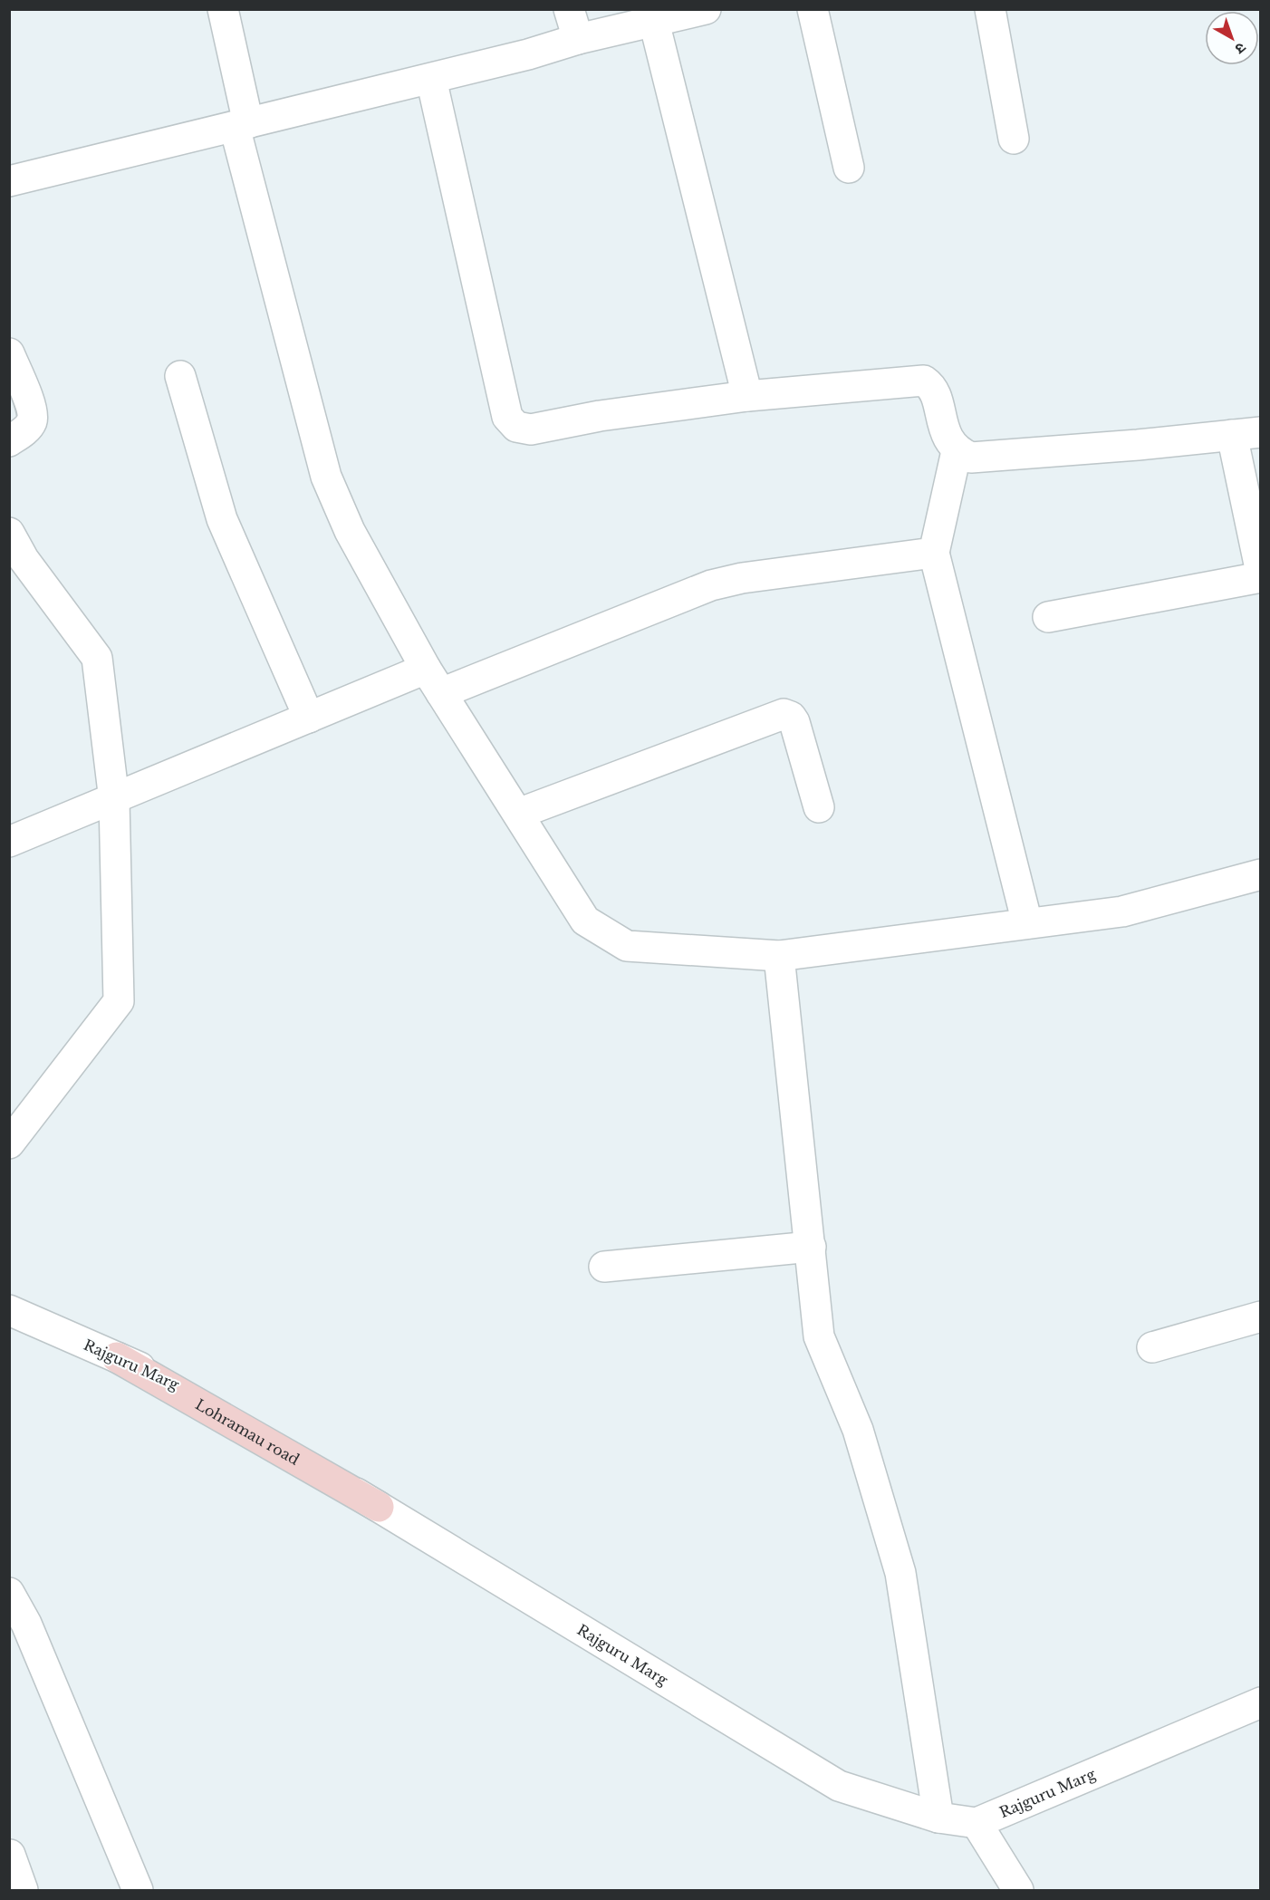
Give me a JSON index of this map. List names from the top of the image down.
{
  "streets": {
    "main road": ["Lohramau road"],
    "street": ["Rajguru Marg"]
  },
  "crossings": [
    ["Rajguru Marg", "Lohramau road"]
  ],
  "north": "bottom right"
}
